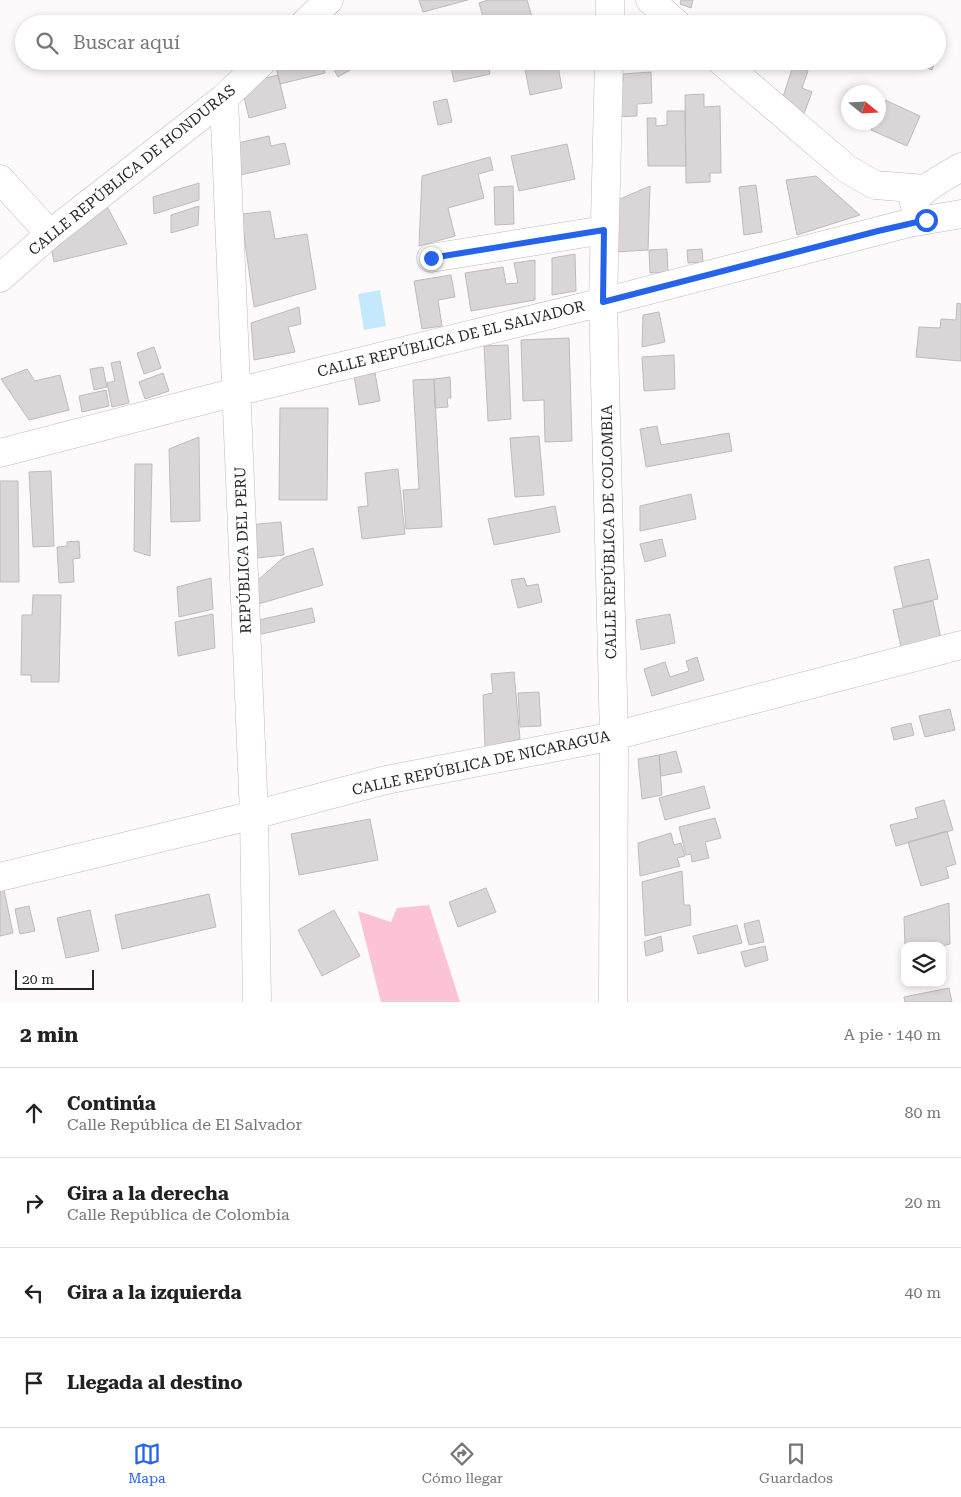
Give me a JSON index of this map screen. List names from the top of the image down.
{
  "streets": {
    "street": [
      "CALLE REPÚBLICA DE HONDURAS",
      "CALLE REPÚBLICA DE EL SALVADOR",
      "CALLE REPÚBLICA DE COLOMBIA",
      "REPÚBLICA DEL PERU",
      "CALLE REPÚBLICA DE NICARAGUA"
    ]
  },
  "crossings": [
    ["CALLE REPÚBLICA DE HONDURAS", "REPÚBLICA DEL PERU"],
    ["CALLE REPÚBLICA DE EL SALVADOR", "CALLE REPÚBLICA DE COLOMBIA"],
    ["CALLE REPÚBLICA DE EL SALVADOR", "REPÚBLICA DEL PERU"],
    ["CALLE REPÚBLICA DE COLOMBIA", "CALLE REPÚBLICA DE NICARAGUA"],
    ["REPÚBLICA DEL PERU", "CALLE REPÚBLICA DE NICARAGUA"]
  ],
  "scale_bar": "20 m",
  "north": "right",
  "page": {
    "search": "Buscar aquí",
    "scale": "20 m",
    "heading": ["2 min", "A pie · 140 m"],
    "list": [
      ["Continúa", "Calle República de El Salvador", "80 m"],
      ["Gira a la derecha", "Calle República de Colombia", "20 m"],
      ["Gira a la izquierda", "40 m"],
      "Llegada al destino"
    ],
    "nav": ["Mapa", "Cómo llegar", "Guardados"]
  }
}
